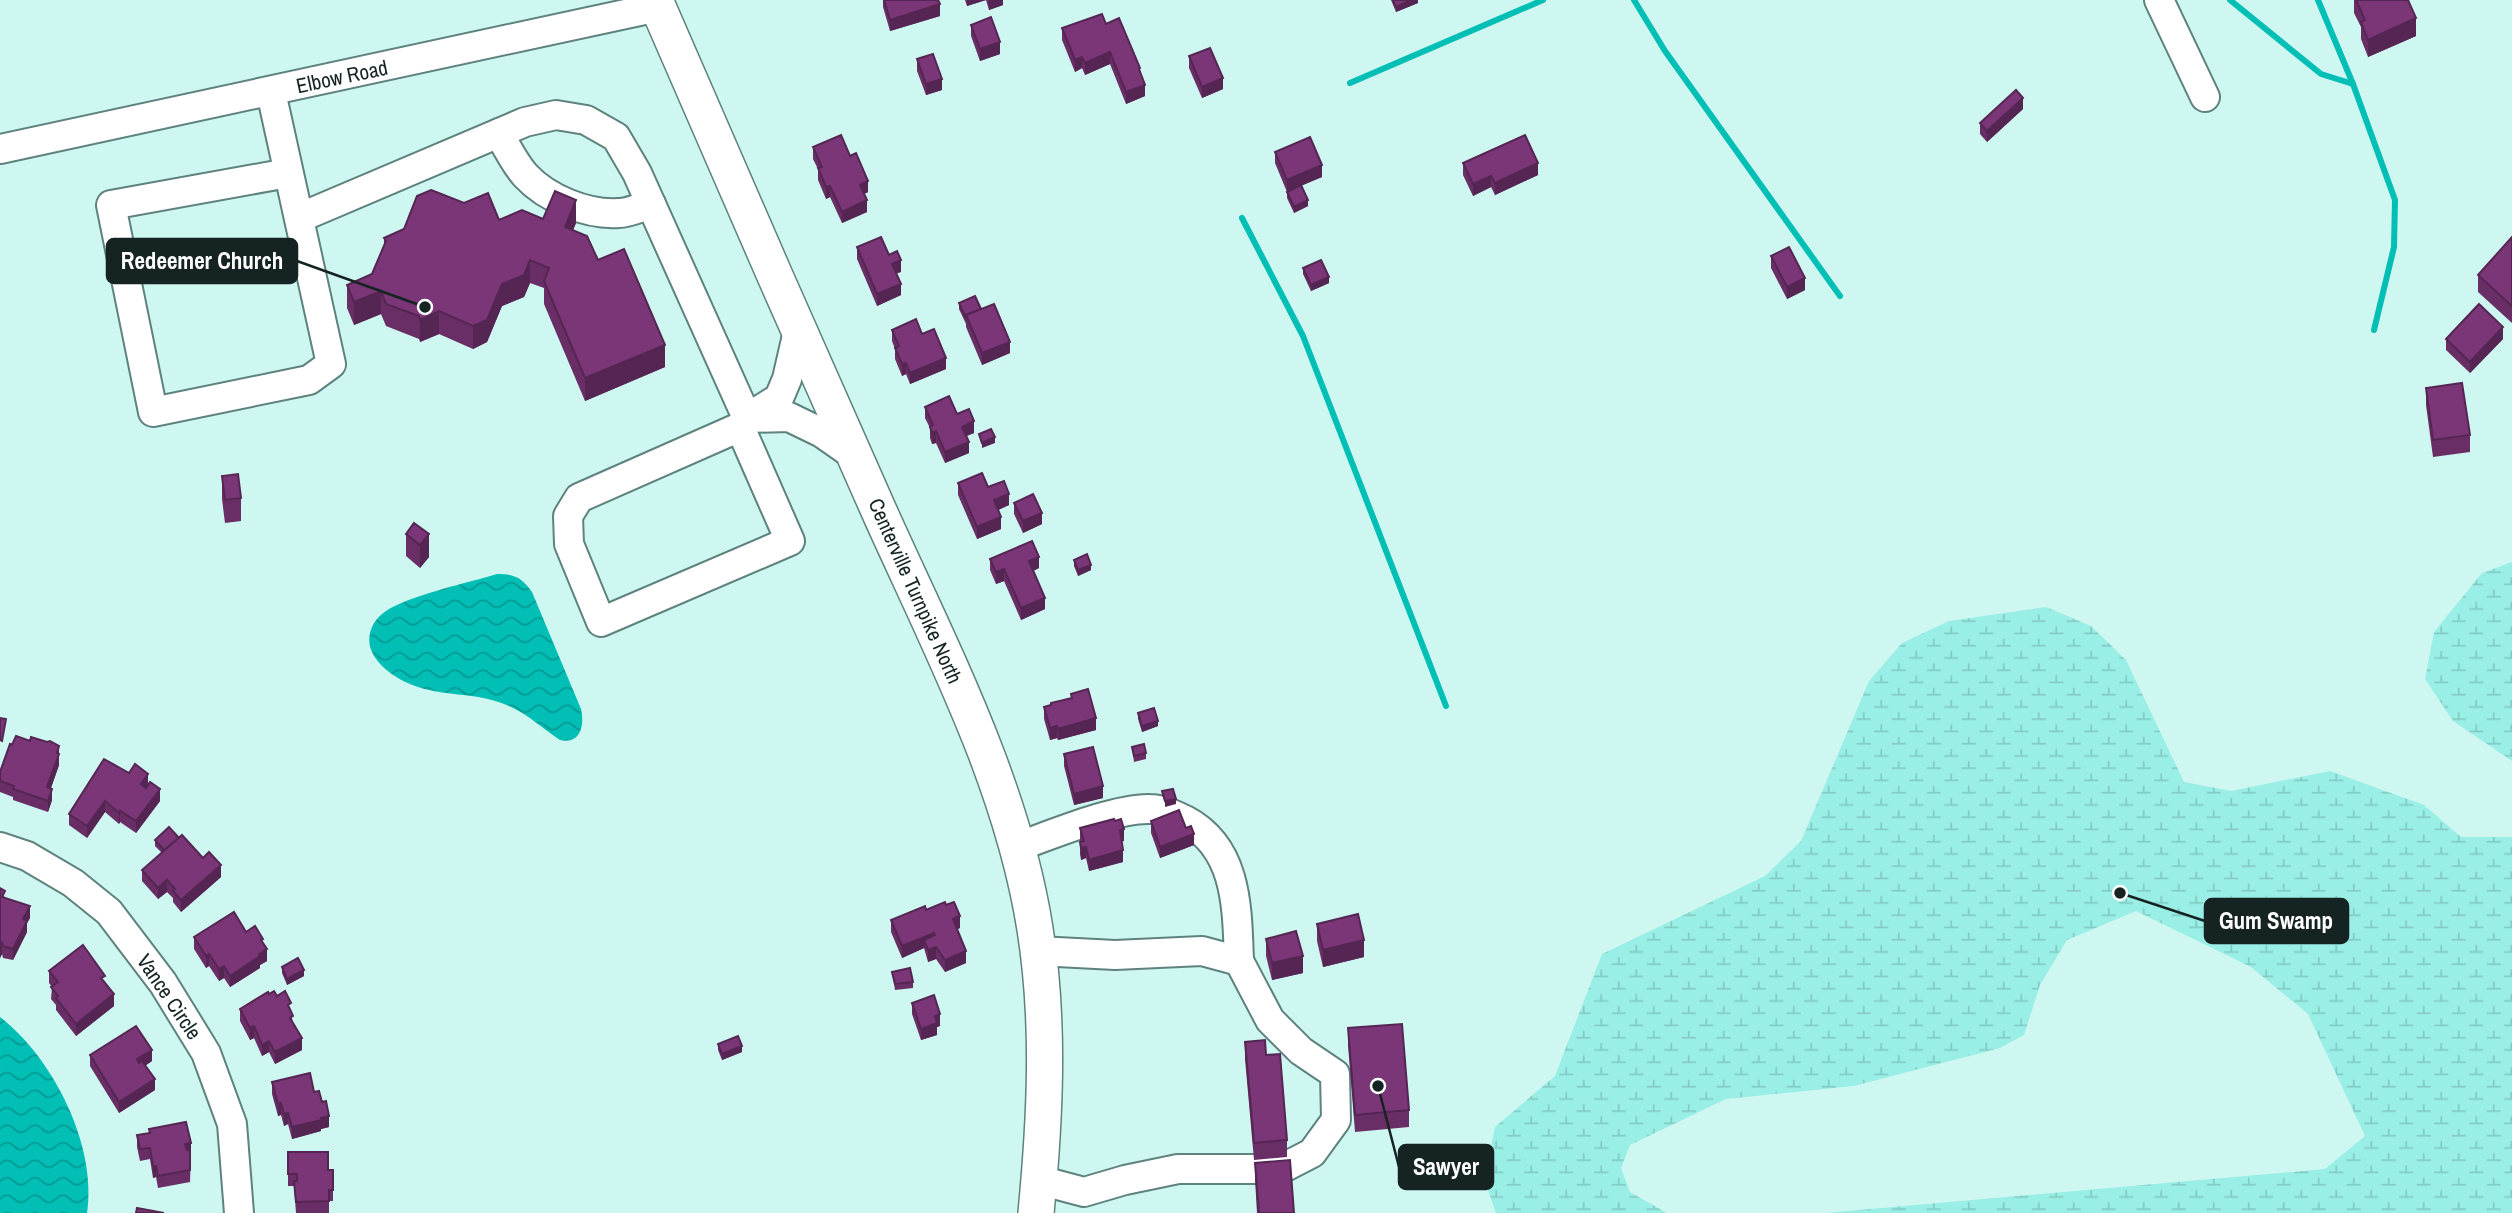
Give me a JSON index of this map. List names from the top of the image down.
{
  "streets": {
    "main road": ["Centerville Turnpike North"],
    "street": ["Elbow Road", "Vance Circle"]
  },
  "crossings": [
    ["Elbow Road", "Centerville Turnpike North"]
  ],
  "places": ["Redeemer Church", "Gum Swamp", "Sawyer"]
}
